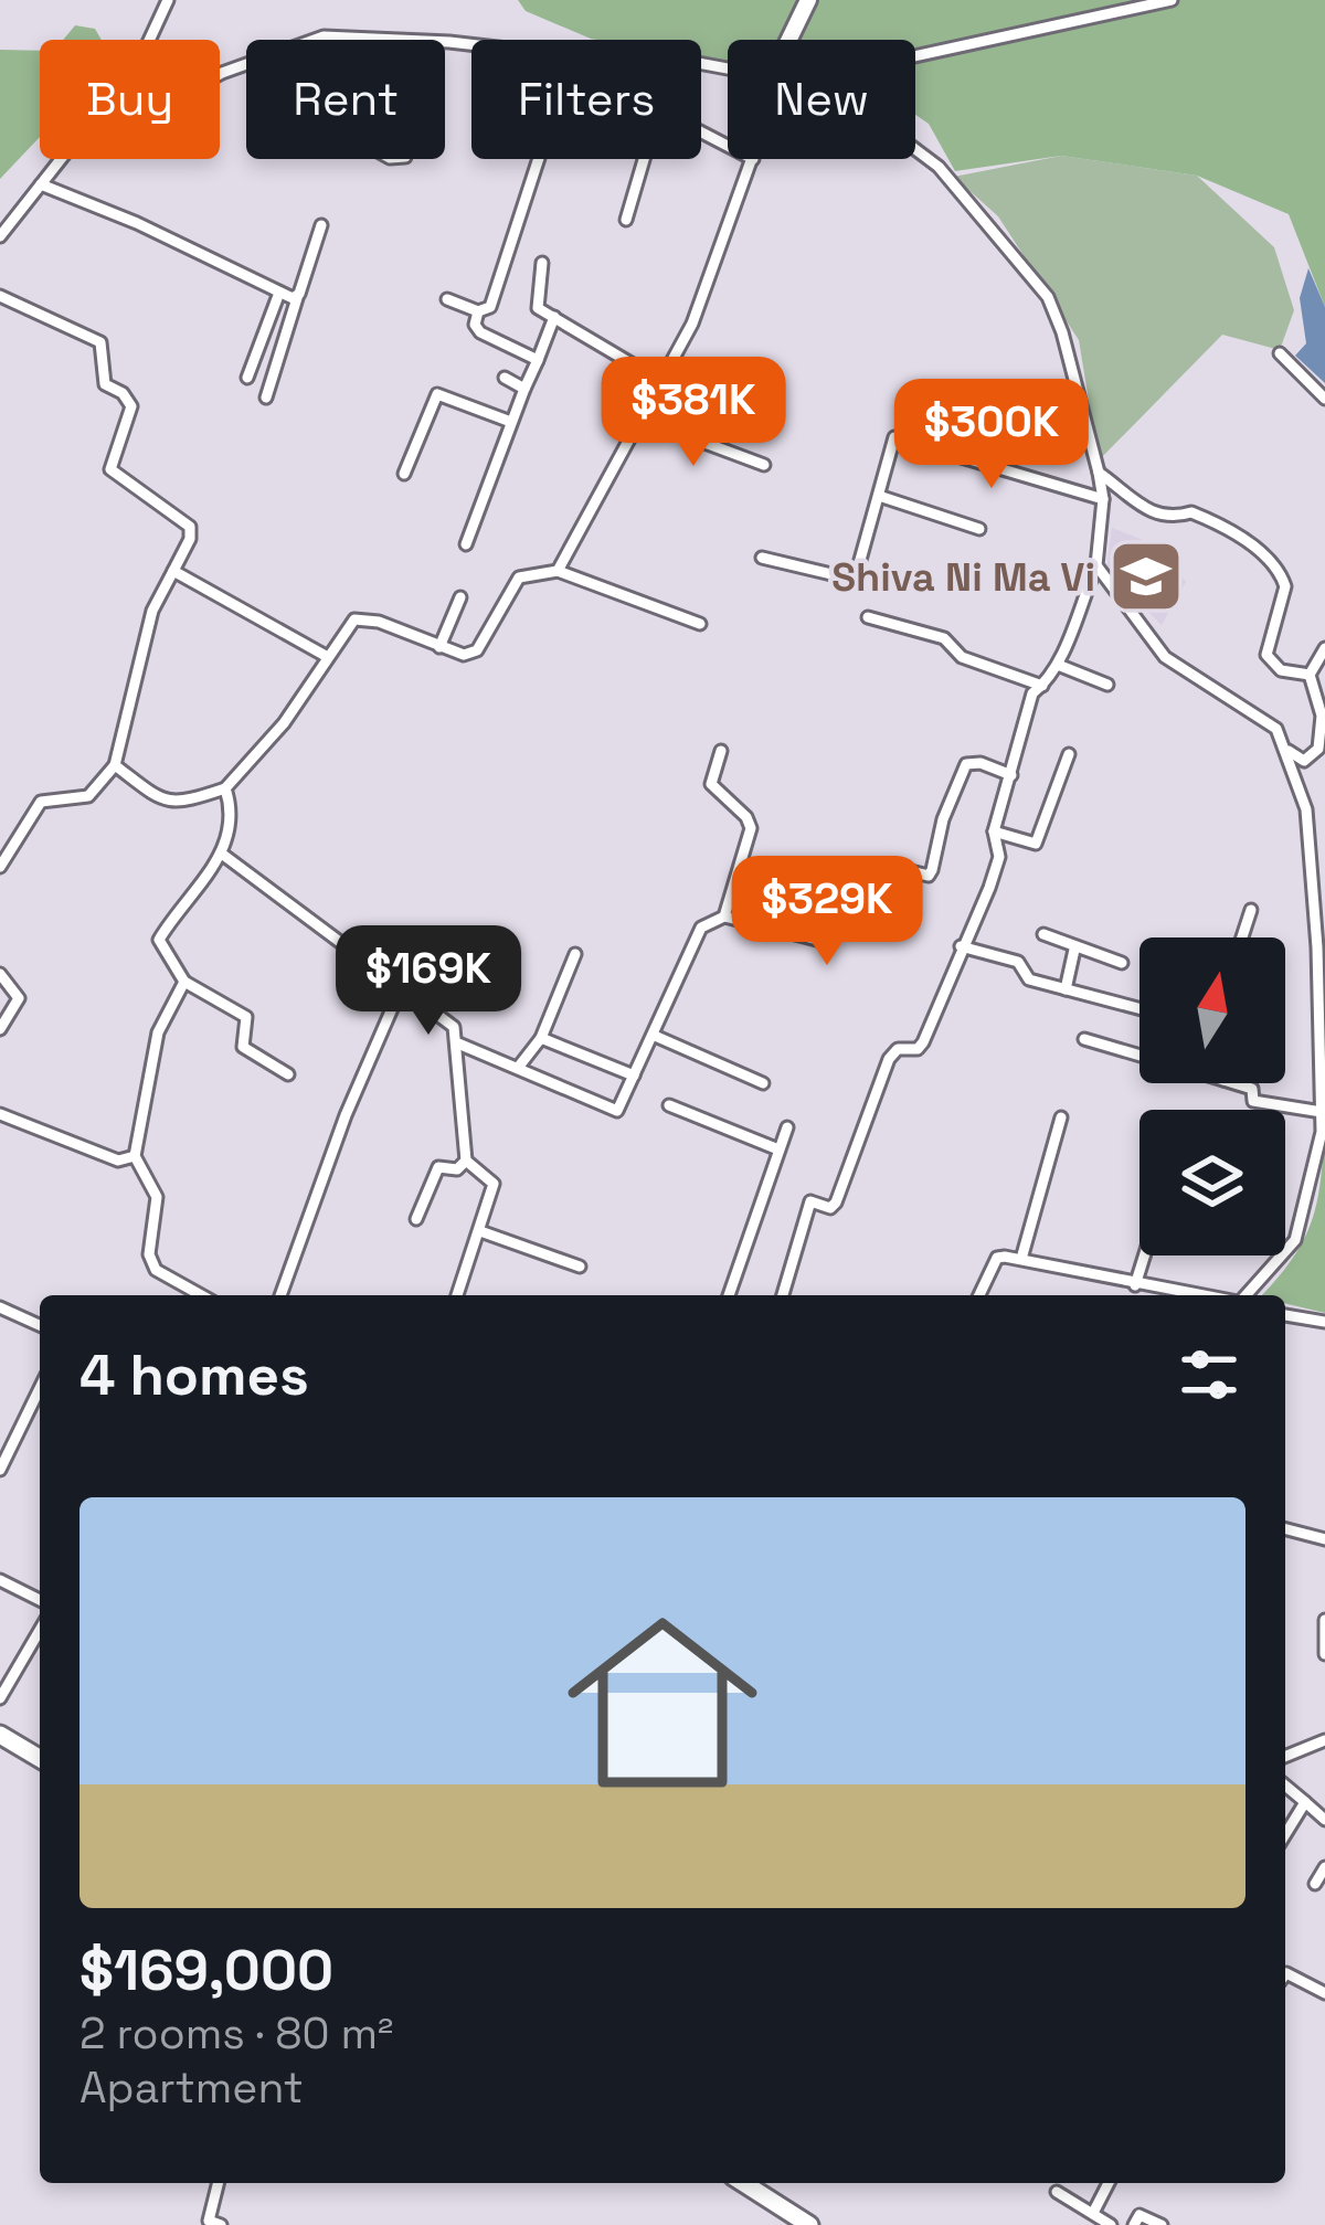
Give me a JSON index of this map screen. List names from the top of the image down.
{
  "places": {
    "school or university": ["Shiva Ni Ma Vi"]
  },
  "north": "top",
  "page": {
    "chip": [
      "Buy",
      "Rent",
      "Filters",
      "New"
    ],
    "price": [
      "$381K",
      "$300K",
      "$329K",
      "$169K"
    ],
    "heading": "4 homes",
    "list": [
      {
        "name": "$169,000",
        "note": "2 rooms · 80 m² · Apartment"
      }
    ]
  }
}
